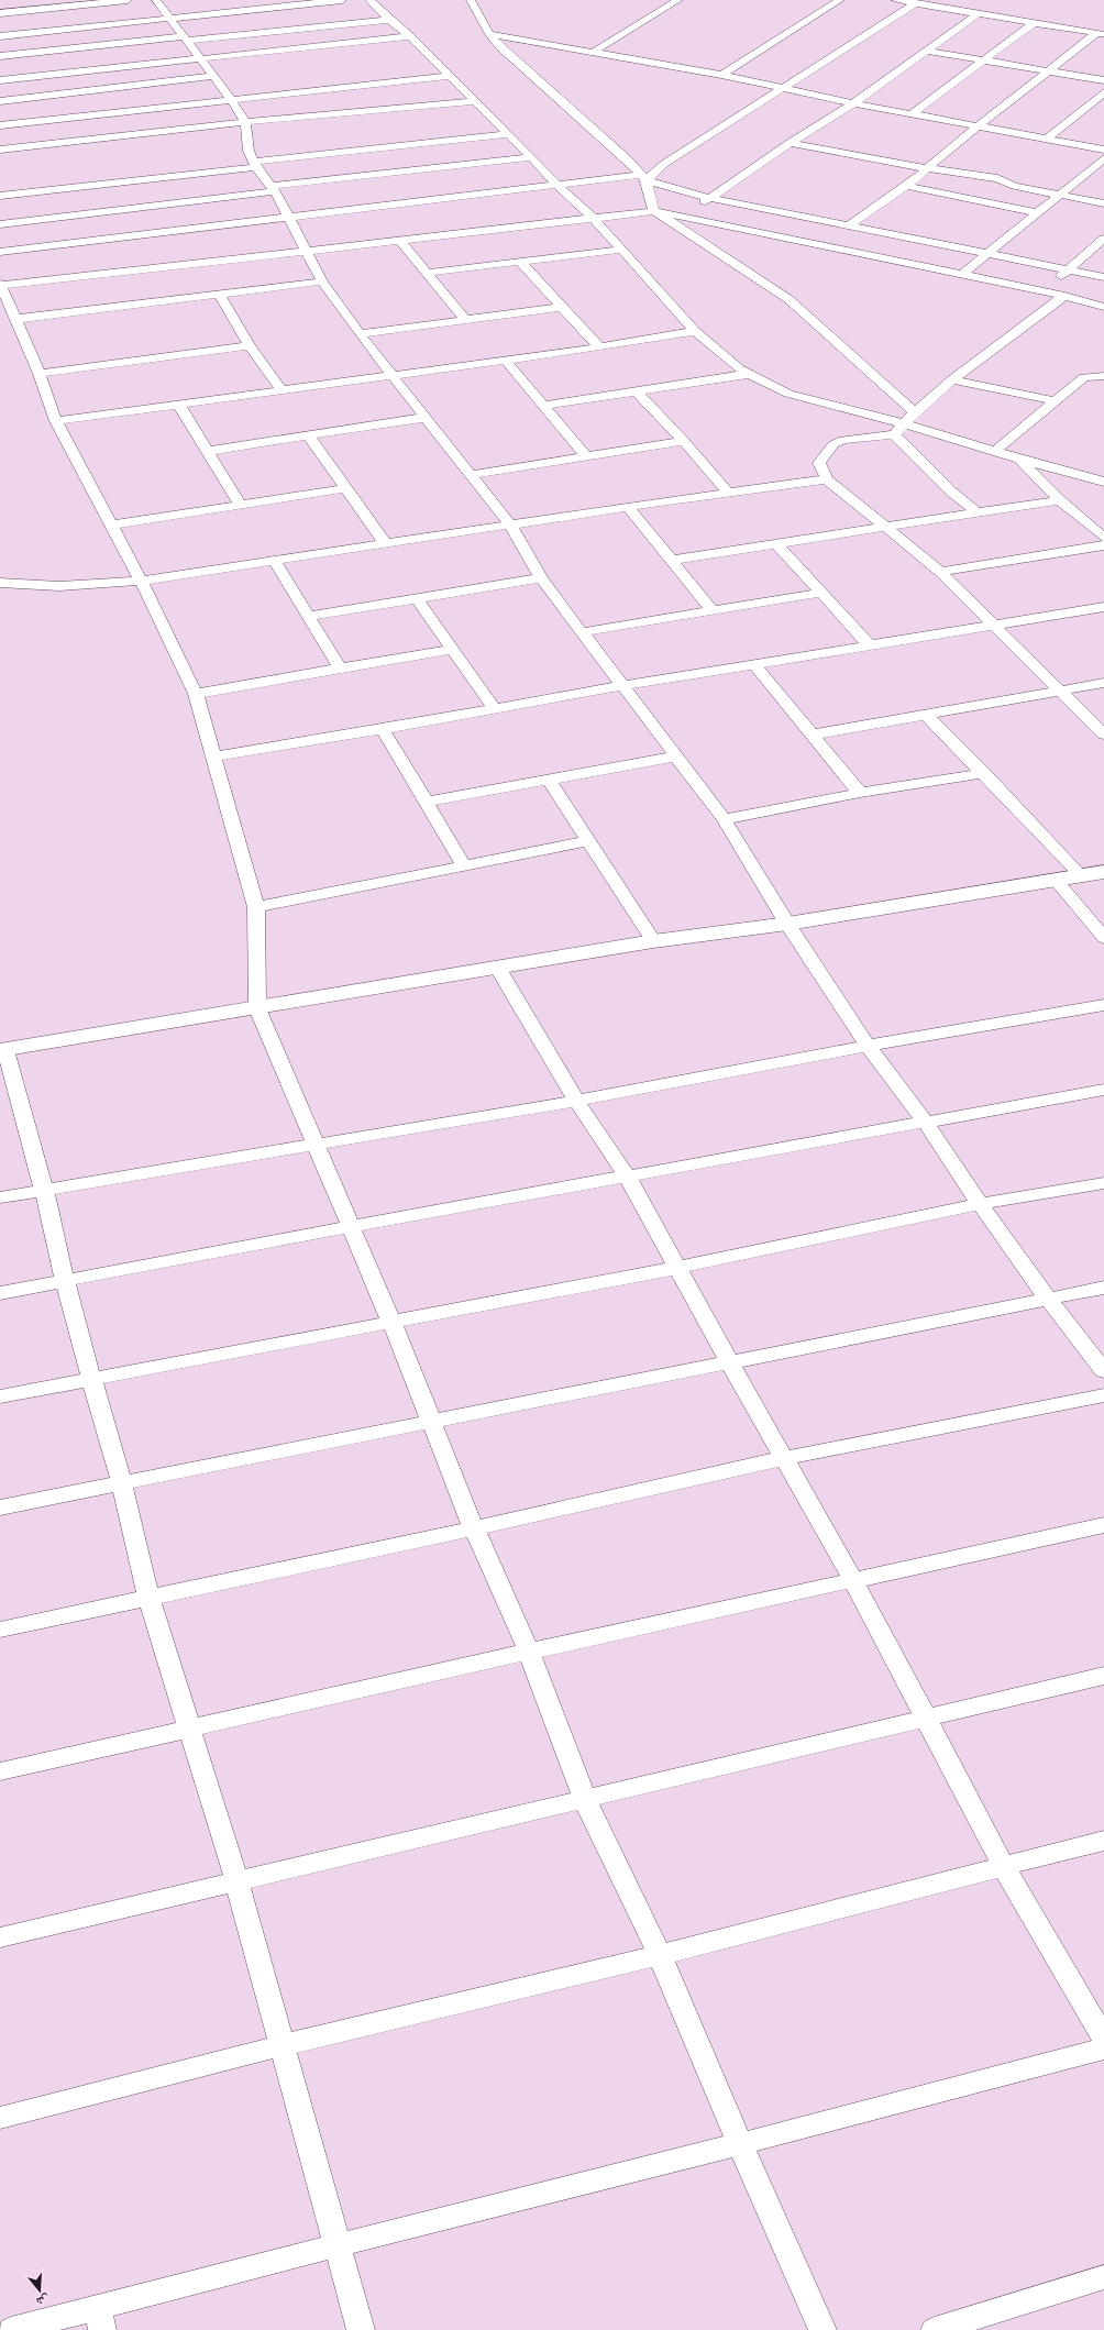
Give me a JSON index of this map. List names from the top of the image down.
{
  "north": "bottom"
}
